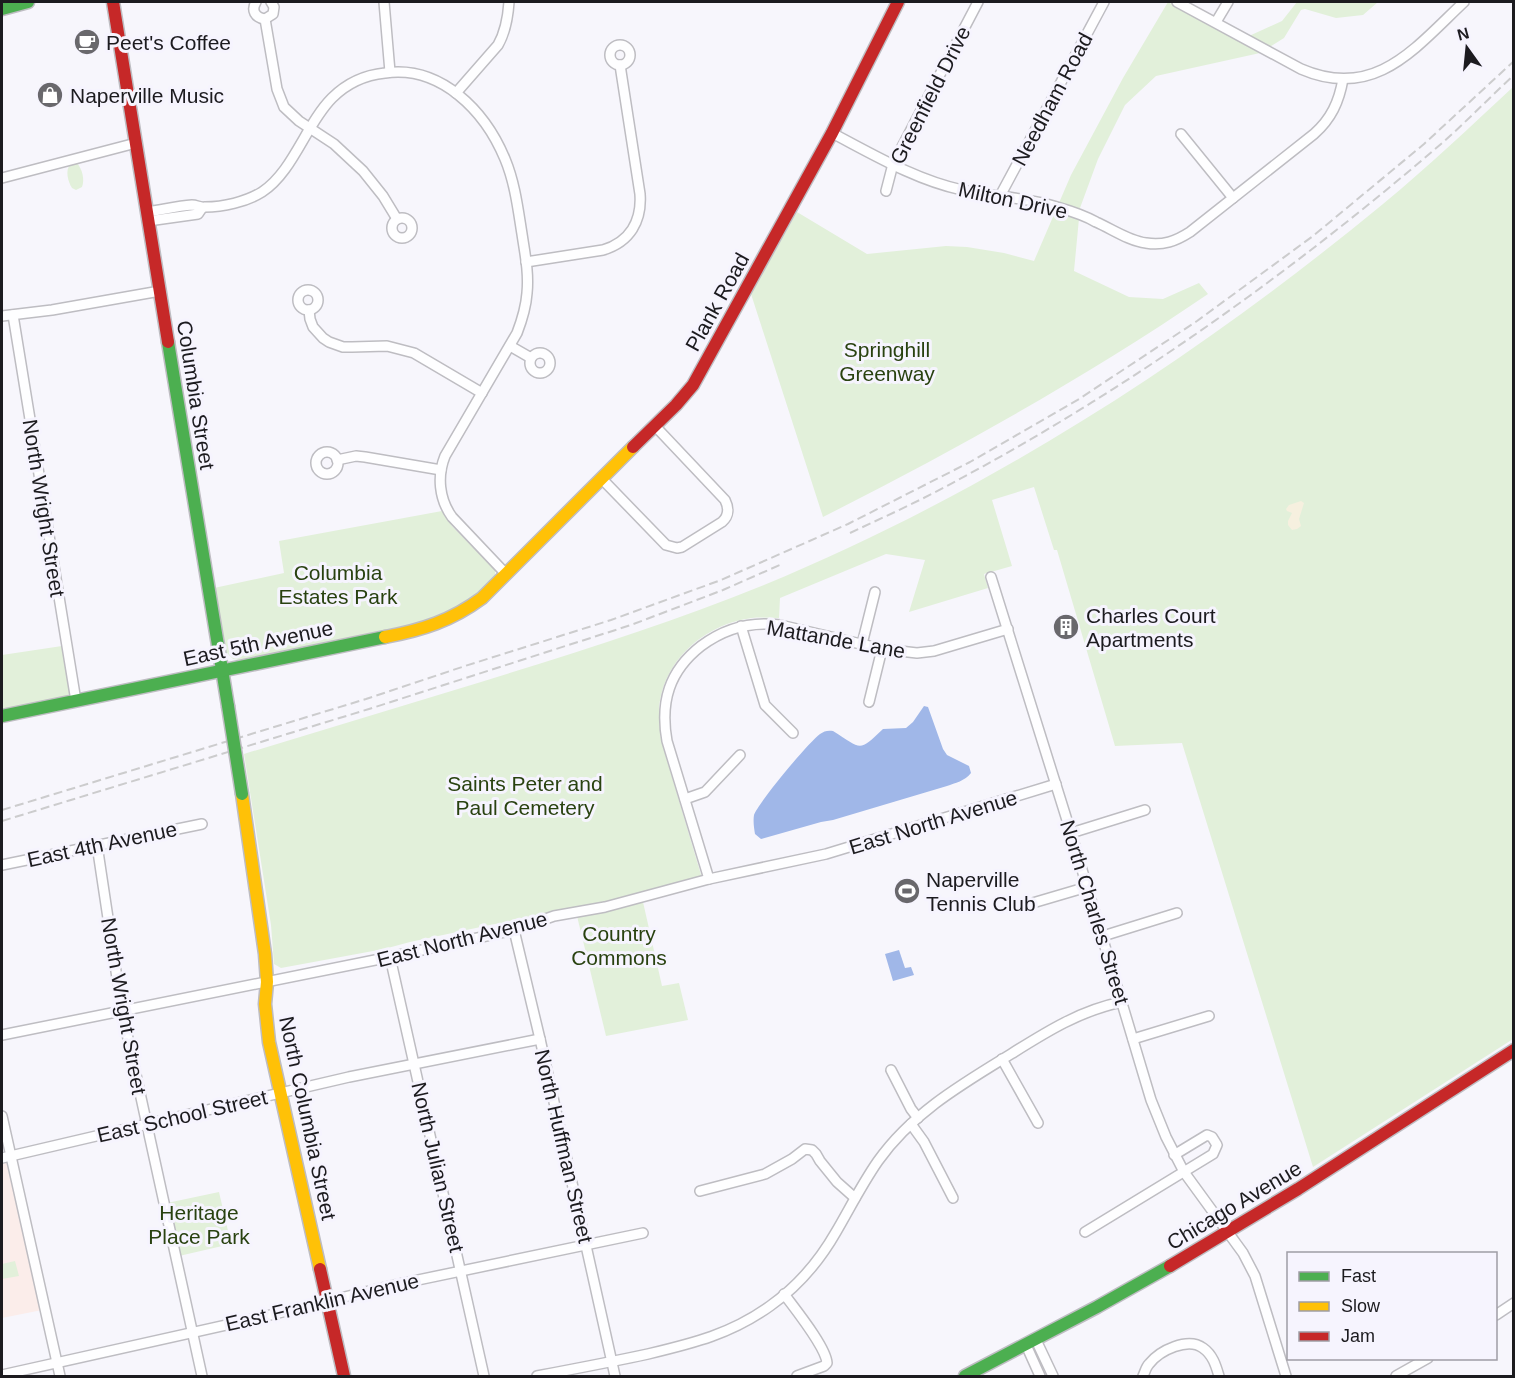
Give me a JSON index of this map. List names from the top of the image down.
{
  "streets": {
    "street": [
      "Greenfield Drive",
      "Needham Road",
      "Milton Drive",
      "Plank Road",
      "Columbia Street",
      "North Wright Street",
      "Mattande Lane",
      "East 5th Avenue",
      "East North Avenue",
      "East 4th Avenue",
      "North Charles Street",
      "East School Street",
      "North Columbia Street",
      "North Huffman Street",
      "North Julian Street",
      "Chicago Avenue",
      "East Franklin Avenue"
    ]
  },
  "crossings": [
    ["Greenfield Drive", "Milton Drive"],
    ["Needham Road", "Milton Drive"],
    ["Milton Drive", "Plank Road"],
    ["Plank Road", "East 5th Avenue"],
    ["Columbia Street", "East 5th Avenue"],
    ["Columbia Street", "North Columbia Street"],
    ["North Wright Street", "East 5th Avenue"],
    ["North Wright Street", "East North Avenue"],
    ["North Wright Street", "East 4th Avenue"],
    ["North Wright Street", "East School Street"],
    ["North Wright Street", "East Franklin Avenue"],
    ["Mattande Lane", "East North Avenue"],
    ["Mattande Lane", "North Charles Street"],
    ["East North Avenue", "North Charles Street"],
    ["East North Avenue", "North Columbia Street"],
    ["East North Avenue", "North Huffman Street"],
    ["East North Avenue", "North Julian Street"],
    ["North Charles Street", "Chicago Avenue"],
    ["East School Street", "North Columbia Street"],
    ["East School Street", "North Huffman Street"],
    ["East School Street", "North Julian Street"],
    ["North Columbia Street", "East Franklin Avenue"],
    ["North Huffman Street", "East Franklin Avenue"],
    ["North Julian Street", "East Franklin Avenue"]
  ],
  "parks": [
    "Springhill Greenway",
    "Columbia Estates Park",
    "Saints Peter and Paul Cemetery",
    "Country Commons",
    "Heritage Place Park"
  ],
  "places": {
    "cafe": ["Peet's Coffee"],
    "shop": ["Naperville Music"],
    "building": ["Charles Court Apartments"],
    "sports": ["Naperville Tennis Club"]
  },
  "legend": ["Fast", "Slow", "Jam"],
  "north": "top"
}
